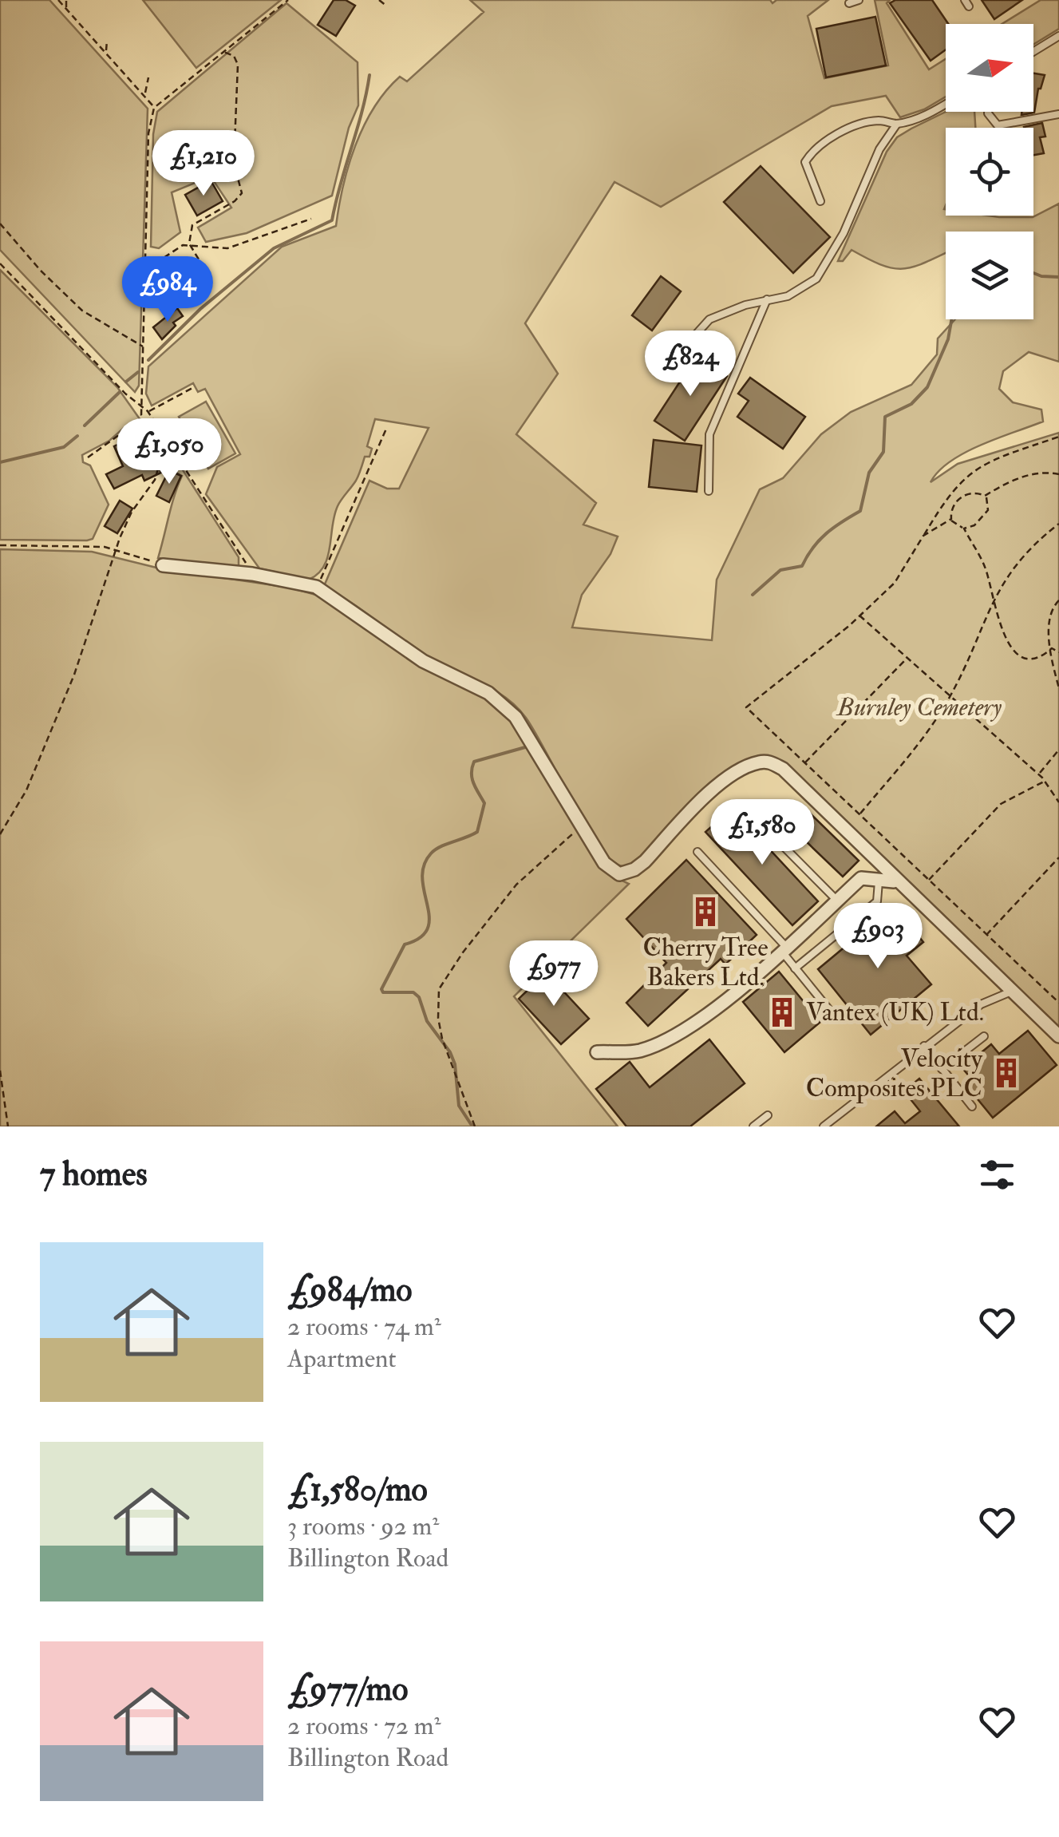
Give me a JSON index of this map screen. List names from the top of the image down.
{
  "parks": ["Burnley Cemetery"],
  "places": {
    "building": ["Cherry Tree Bakers Ltd.", "Vantex (UK) Ltd.", "Velocity Composites PLC"]
  },
  "north": "right",
  "page": {
    "price": [
      "£1,210",
      "£984",
      "£824",
      "£1,050",
      "£1,580",
      "£903",
      "£977"
    ],
    "heading": "7 homes",
    "list": [
      {
        "name": "£984/mo",
        "note": "2 rooms · 74 m² · Apartment"
      },
      {
        "name": "£1,580/mo",
        "note": "3 rooms · 92 m² · Billington Road"
      },
      {
        "name": "£977/mo",
        "note": "2 rooms · 72 m² · Billington Road"
      }
    ]
  }
}
